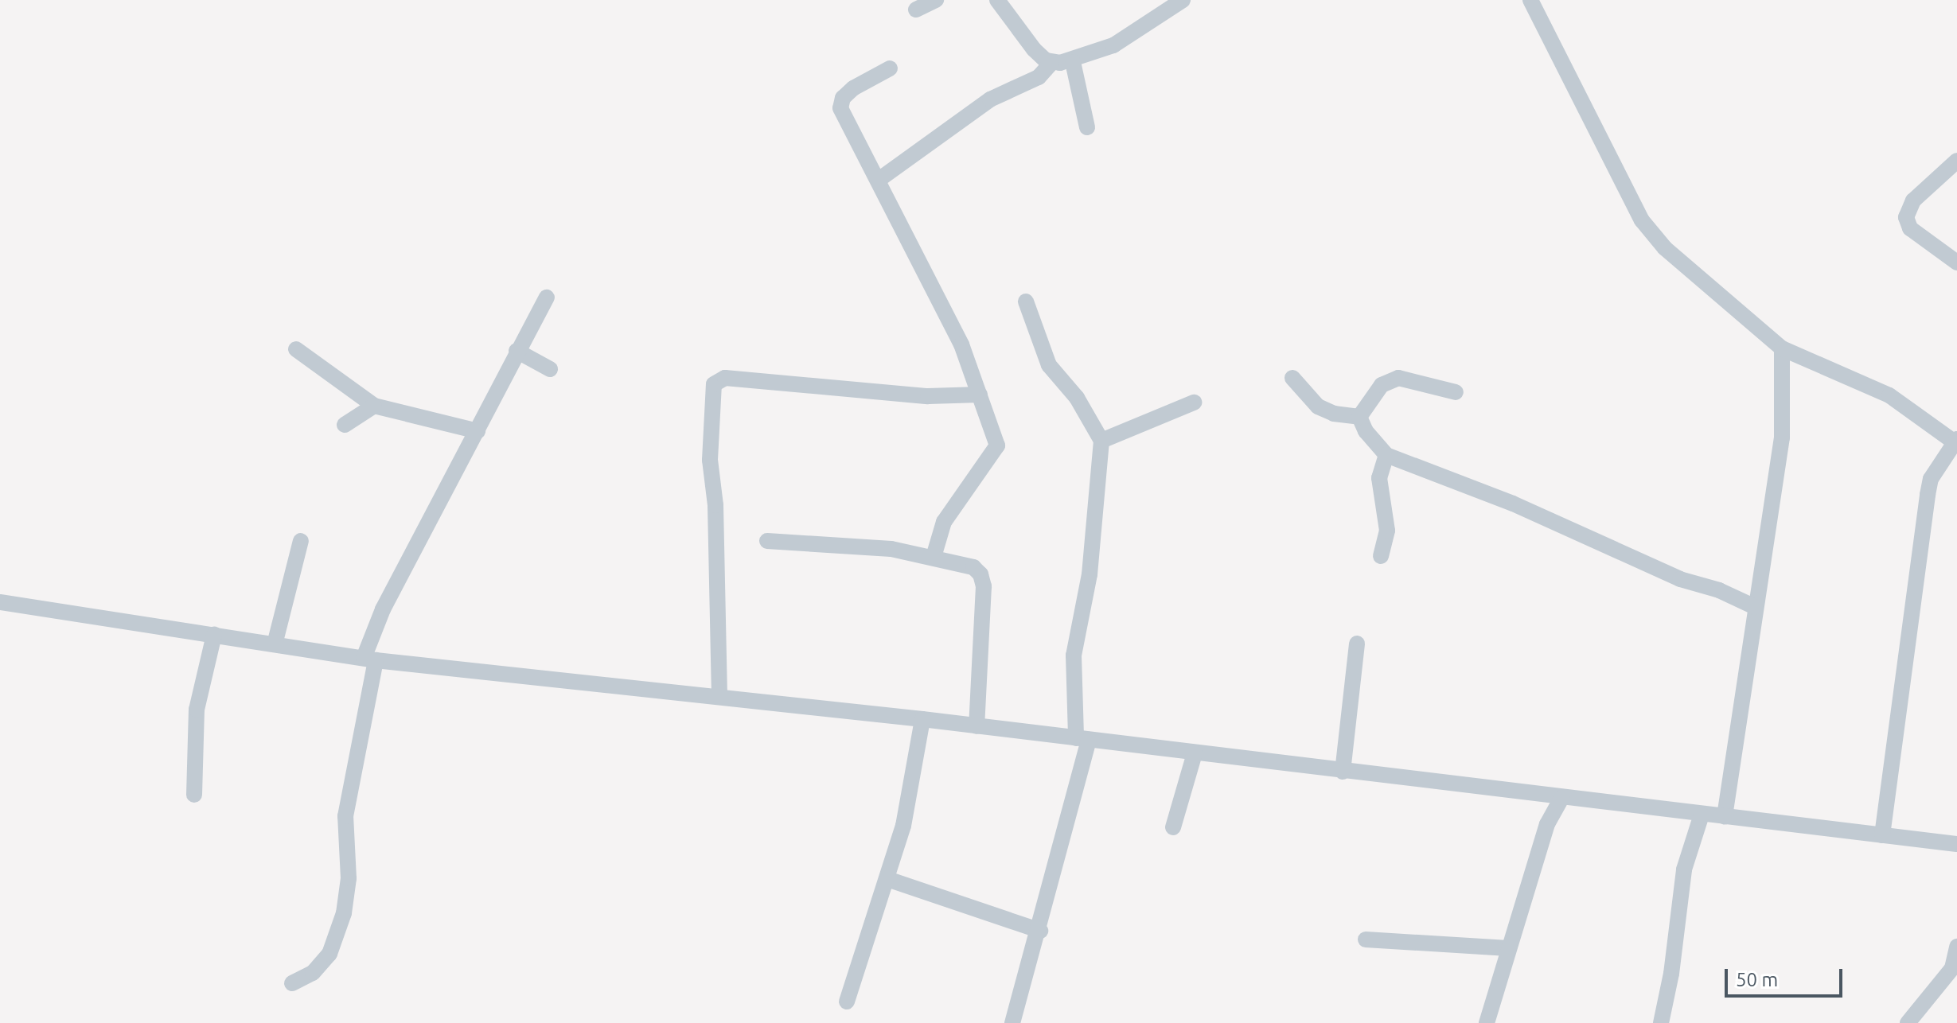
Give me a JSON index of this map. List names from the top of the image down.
{
  "scale_bar": "50 m"
}
